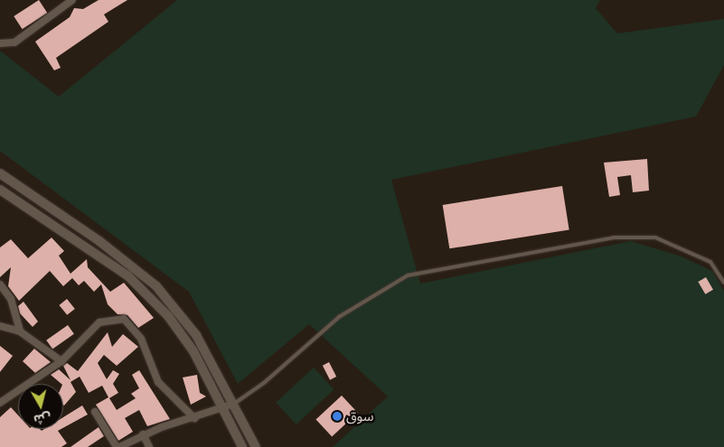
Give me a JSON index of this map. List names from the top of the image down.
{
  "places": ["سوق"],
  "north": "bottom"
}
